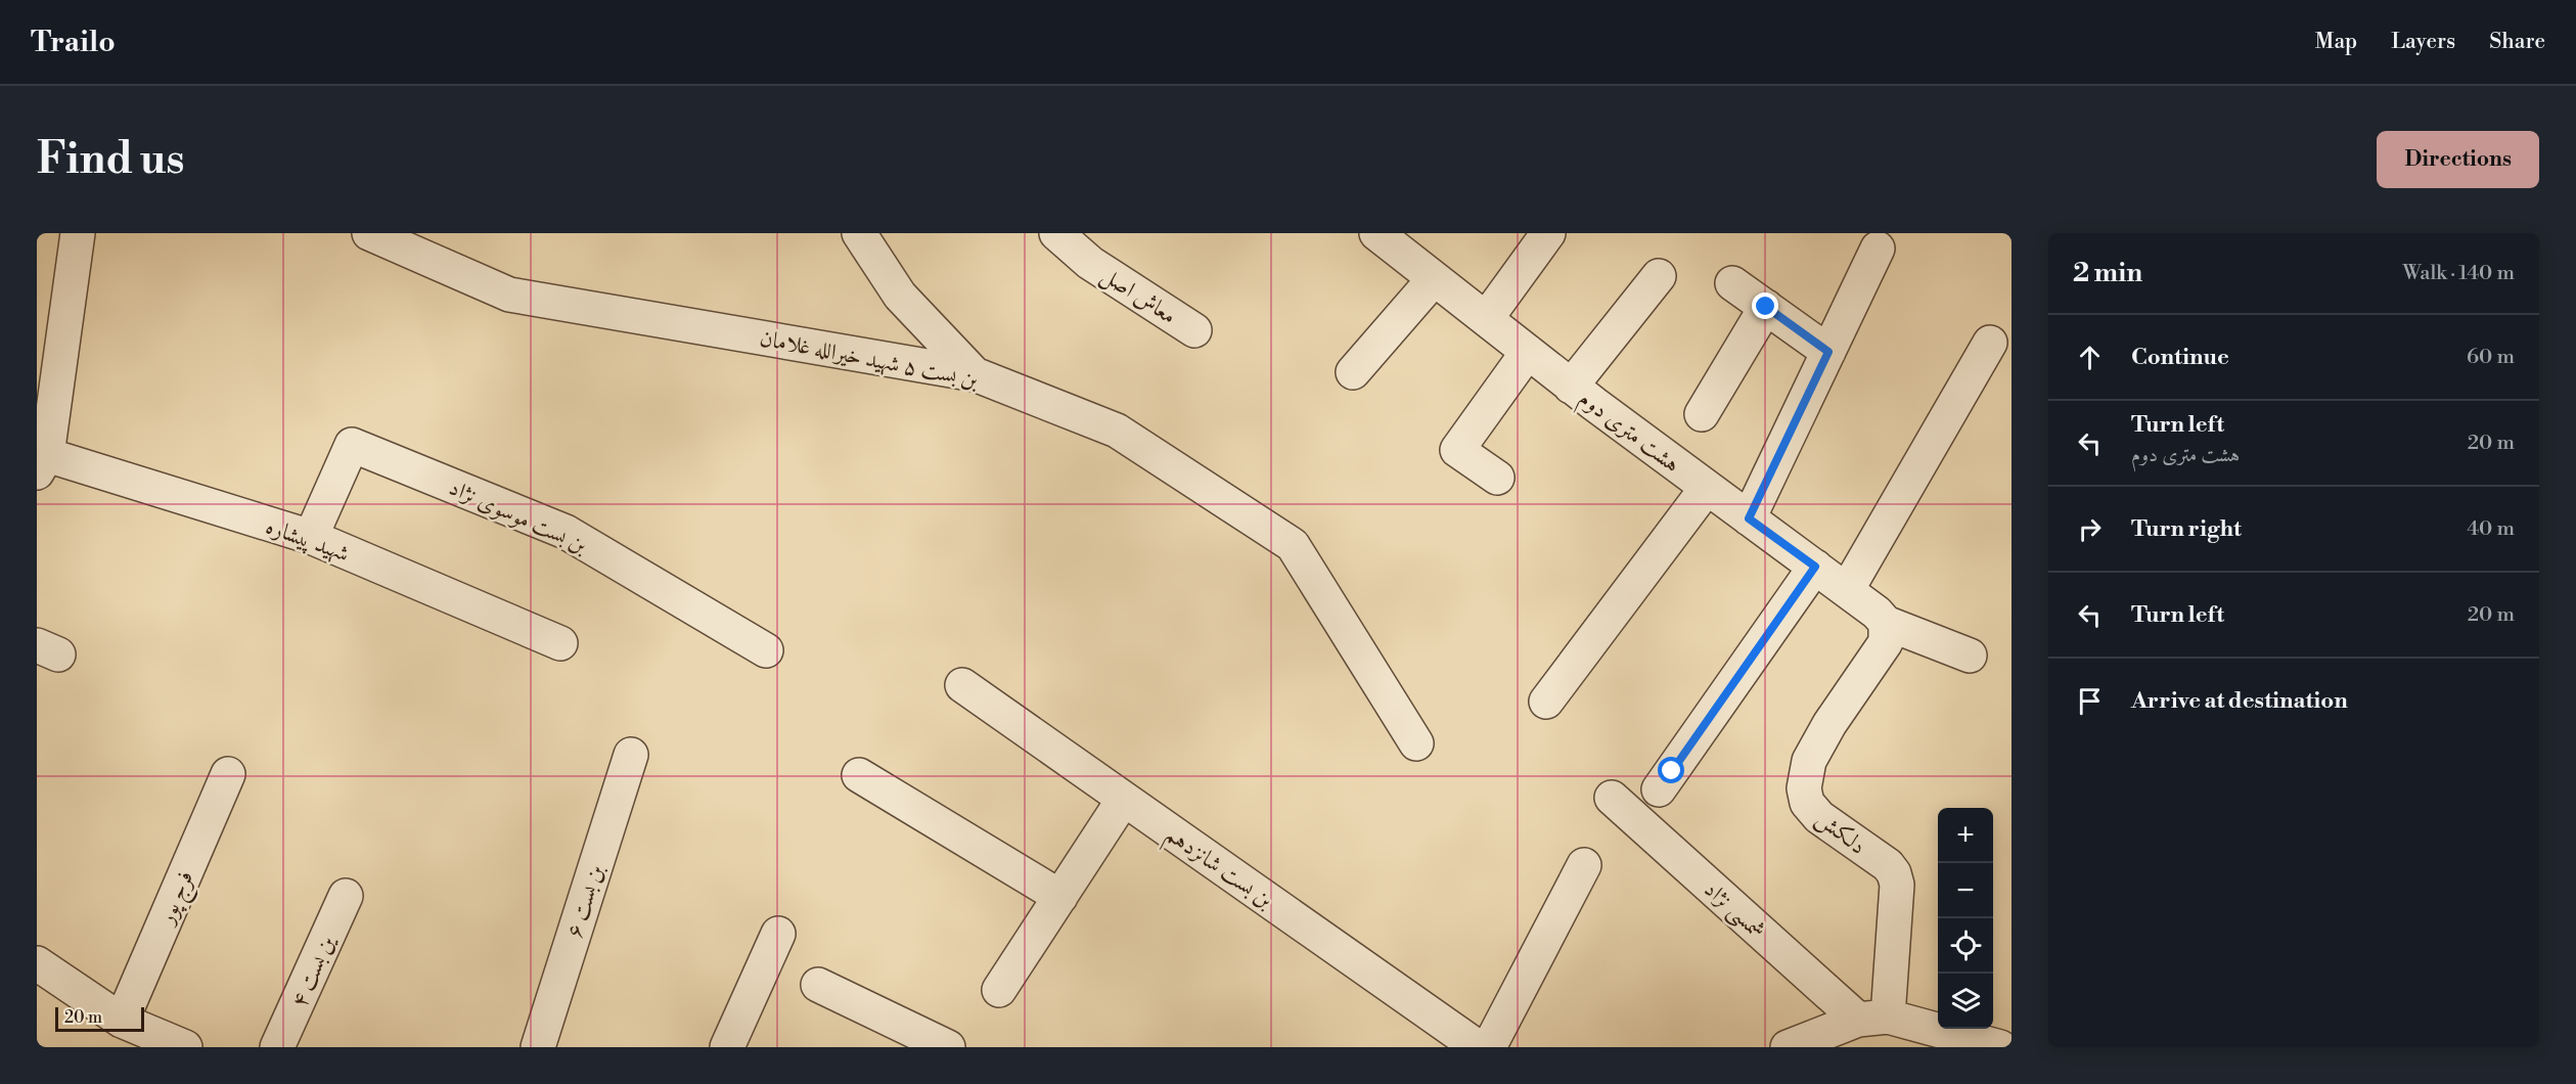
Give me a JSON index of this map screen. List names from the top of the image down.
{
  "streets": {
    "street": [
      "معاش اصل",
      "بن بست ۵ شهید خیرالله غلامان",
      "هشت متری دوم",
      "بن بست موسوی نژاد",
      "شهید پیشاره",
      "دلکش",
      "بن بست شانزدهم",
      "فرج پور",
      "بن بست ۶",
      "شمسی نژاد",
      "ین بست ۴"
    ]
  },
  "crossings": [
    ["هشت متری دوم", "دلکش"],
    ["بن بست موسوی نژاد", "شهید پیشاره"],
    ["دلکش", "شمسی نژاد"]
  ],
  "scale_bar": "20 m",
  "page": {
    "header": "Trailo",
    "nav": ["Map", "Layers", "Share"],
    "buttons": "Directions",
    "title": "Find us",
    "heading": ["2 min", "Walk · 140 m"],
    "list": [
      ["Continue", "60 m"],
      ["Turn left", "هشت متری دوم", "20 m"],
      ["Turn right", "40 m"],
      ["Turn left", "20 m"],
      "Arrive at destination"
    ],
    "map_buttons": ["+", "−"],
    "scale": "20 m"
  }
}
